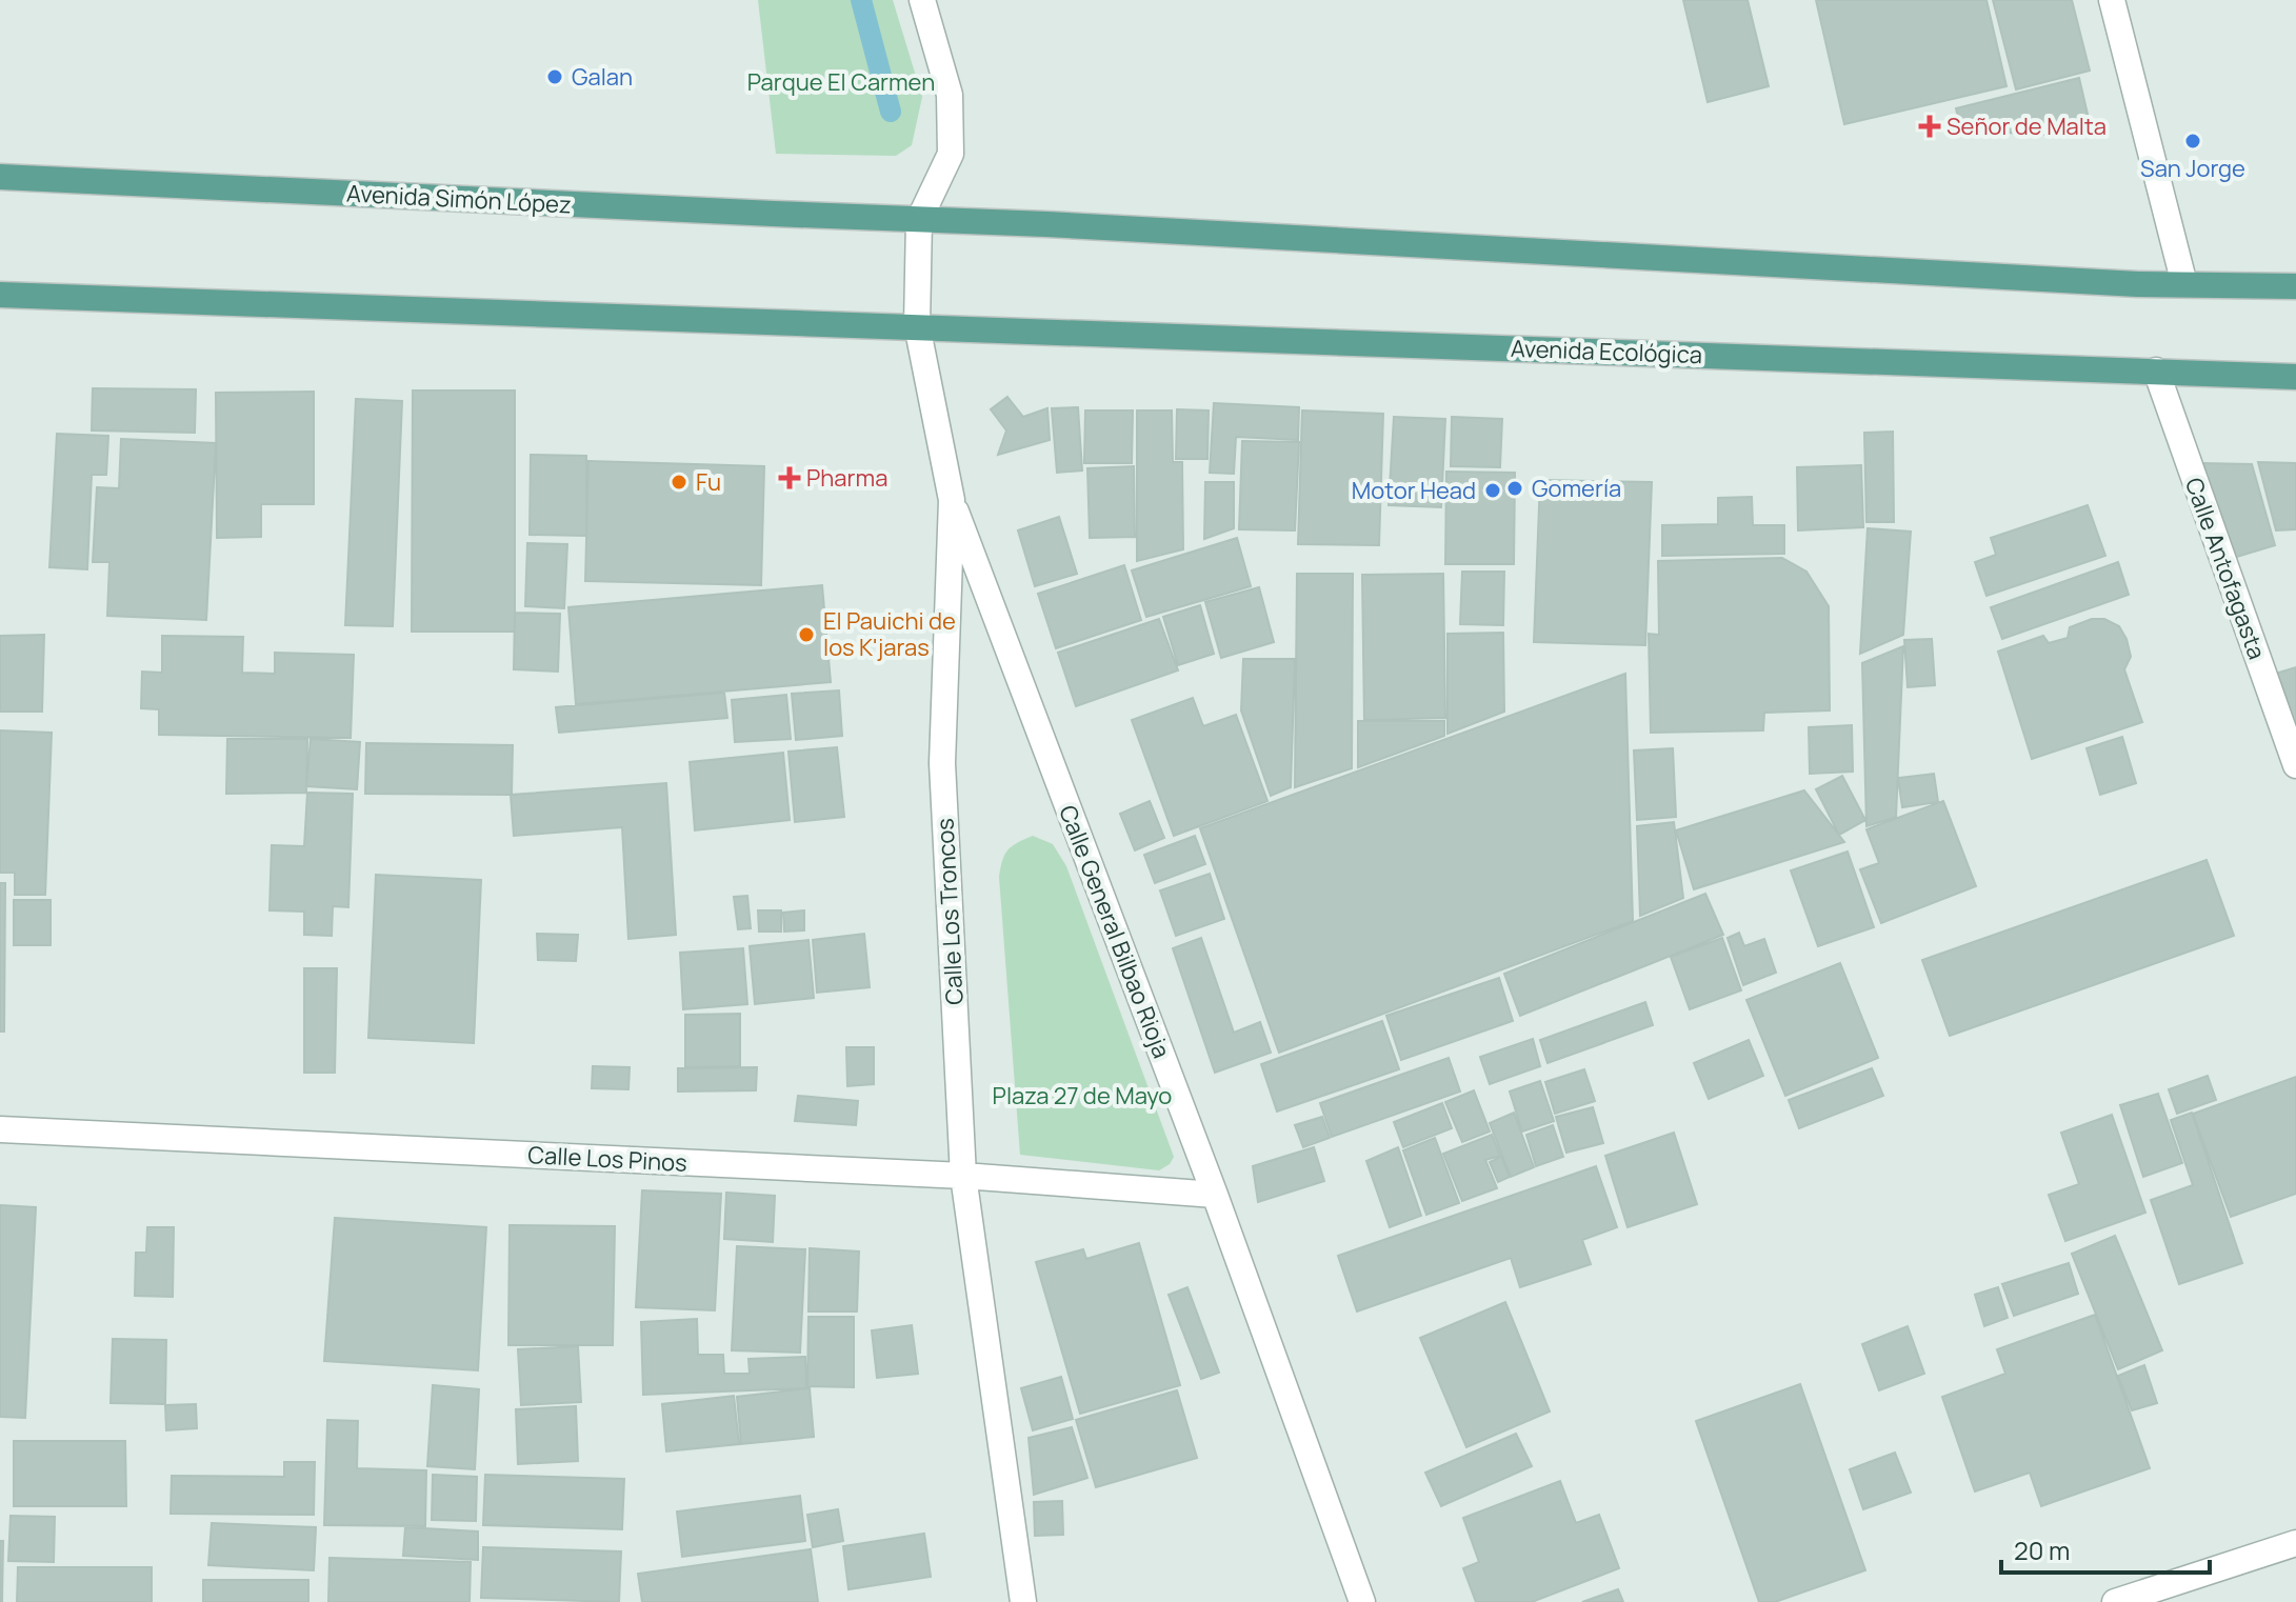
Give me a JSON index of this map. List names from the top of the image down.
{
  "streets": {
    "main road": ["Avenida Simón López", "Avenida Ecológica"],
    "street": [
      "Calle Antofagasta",
      "Calle Los Troncos",
      "Calle General Bilbao Rioja",
      "Calle Los Pinos"
    ]
  },
  "crossings": [
    ["Avenida Simón López", "Calle Los Troncos"],
    ["Avenida Ecológica", "Calle Antofagasta"],
    ["Avenida Ecológica", "Calle Los Troncos"],
    ["Calle Los Troncos", "Calle General Bilbao Rioja"],
    ["Calle Los Troncos", "Calle Los Pinos"],
    ["Calle General Bilbao Rioja", "Calle Los Pinos"]
  ],
  "parks": ["Parque El Carmen", "Plaza 27 de Mayo"],
  "places": {
    "other": [
      "Galan",
      "San Jorge",
      "Fu",
      "Gomería",
      "Motor Head",
      "El Pauichi de los K'jaras"
    ],
    "health": ["Señor de Malta", "Pharma"]
  },
  "scale_bar": "20 m"
}
